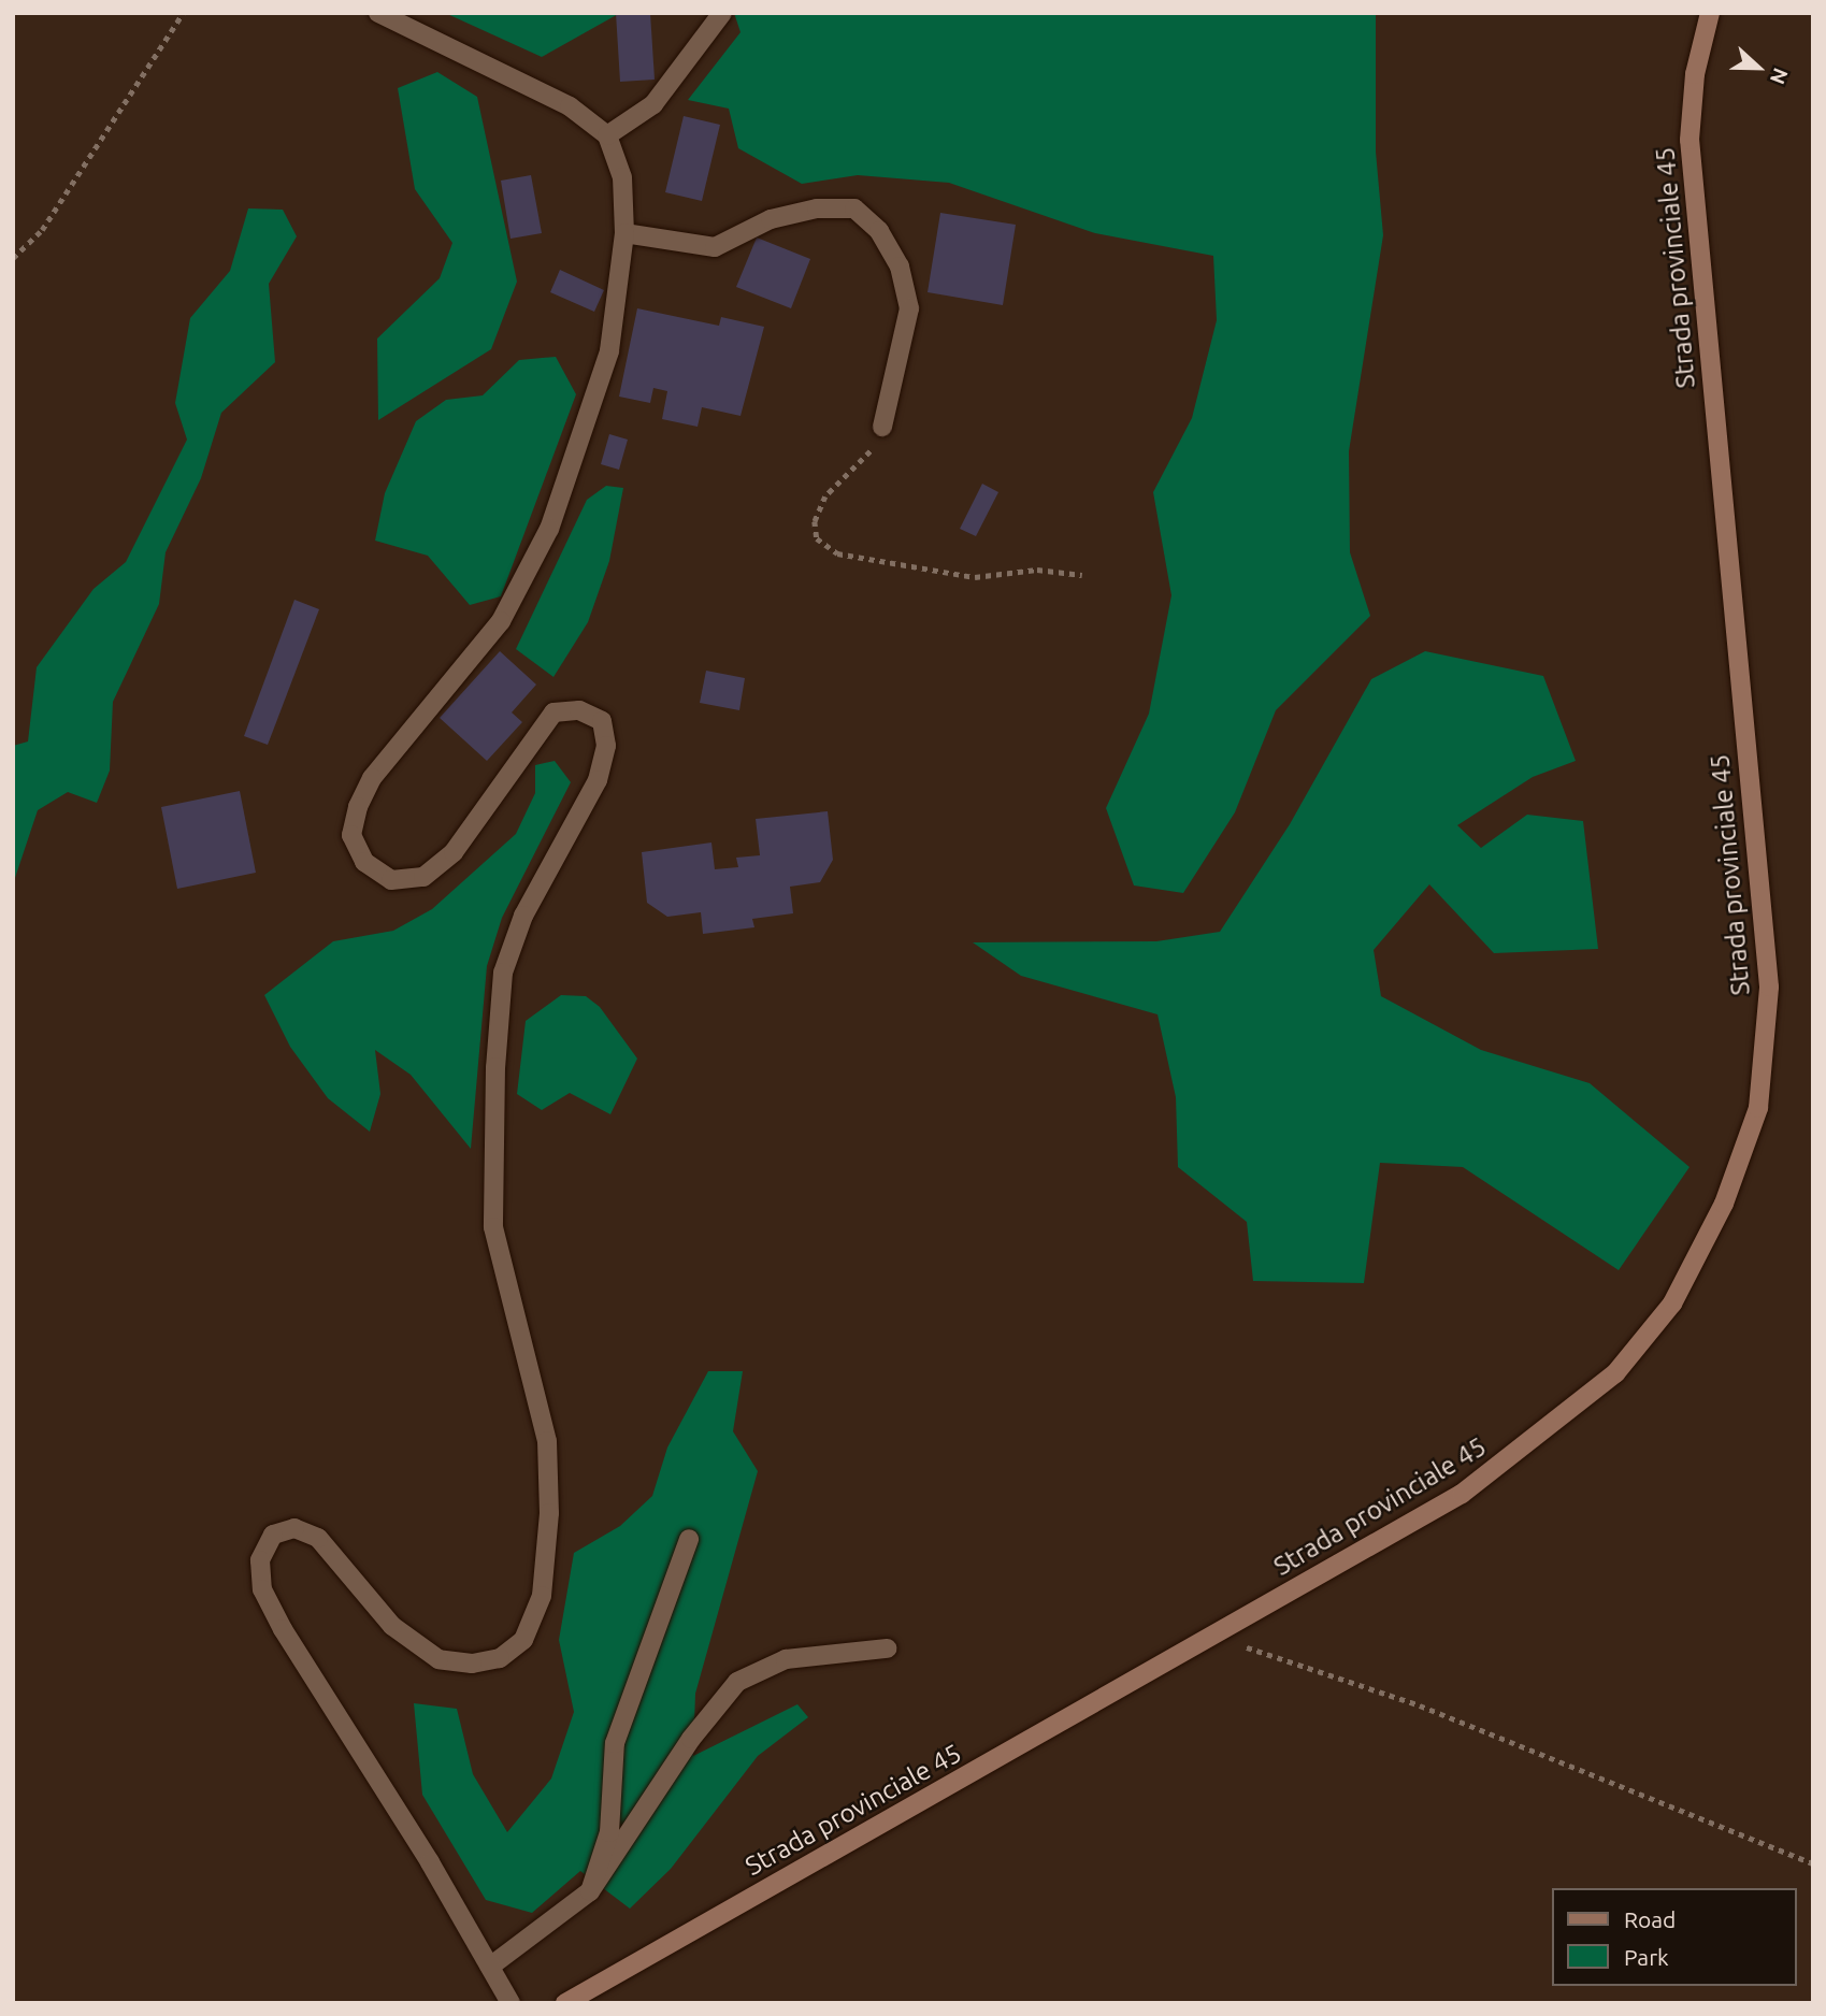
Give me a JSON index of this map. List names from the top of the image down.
{
  "streets": {
    "main road": ["Strada provinciale 45"]
  },
  "legend": ["Road", "Park"],
  "north": "right"
}
